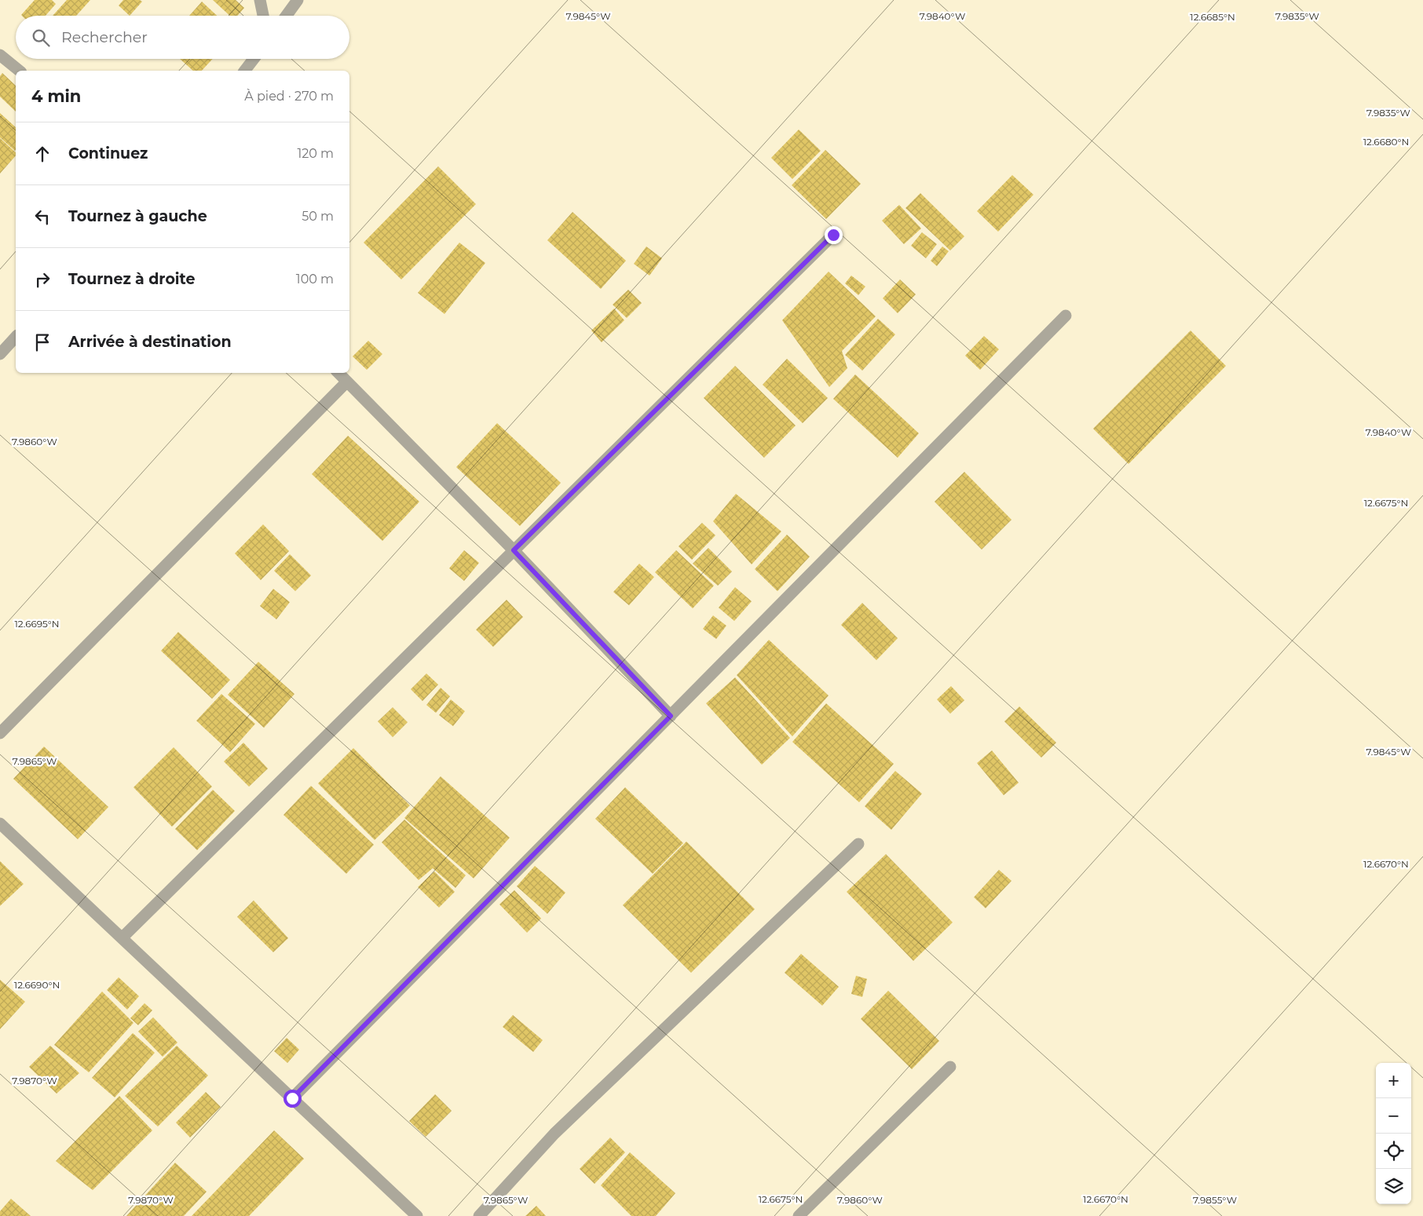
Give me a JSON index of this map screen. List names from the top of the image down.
{
  "page": {
    "search": "Rechercher",
    "heading": ["4 min", "À pied · 270 m"],
    "list": [
      ["Continuez", "120 m"],
      ["Tournez à gauche", "50 m"],
      ["Tournez à droite", "100 m"],
      "Arrivée à destination"
    ],
    "map_buttons": ["+", "−"]
  },
  "coordinates": [
    "7.9845°W",
    "7.9840°W",
    "7.9835°W",
    "12.6685°N",
    "12.6680°N",
    "7.9860°W",
    "12.6675°N",
    "12.6695°N",
    "7.9865°W",
    "12.6670°N",
    "12.6690°N",
    "7.9870°W",
    "7.9855°W"
  ]
}
